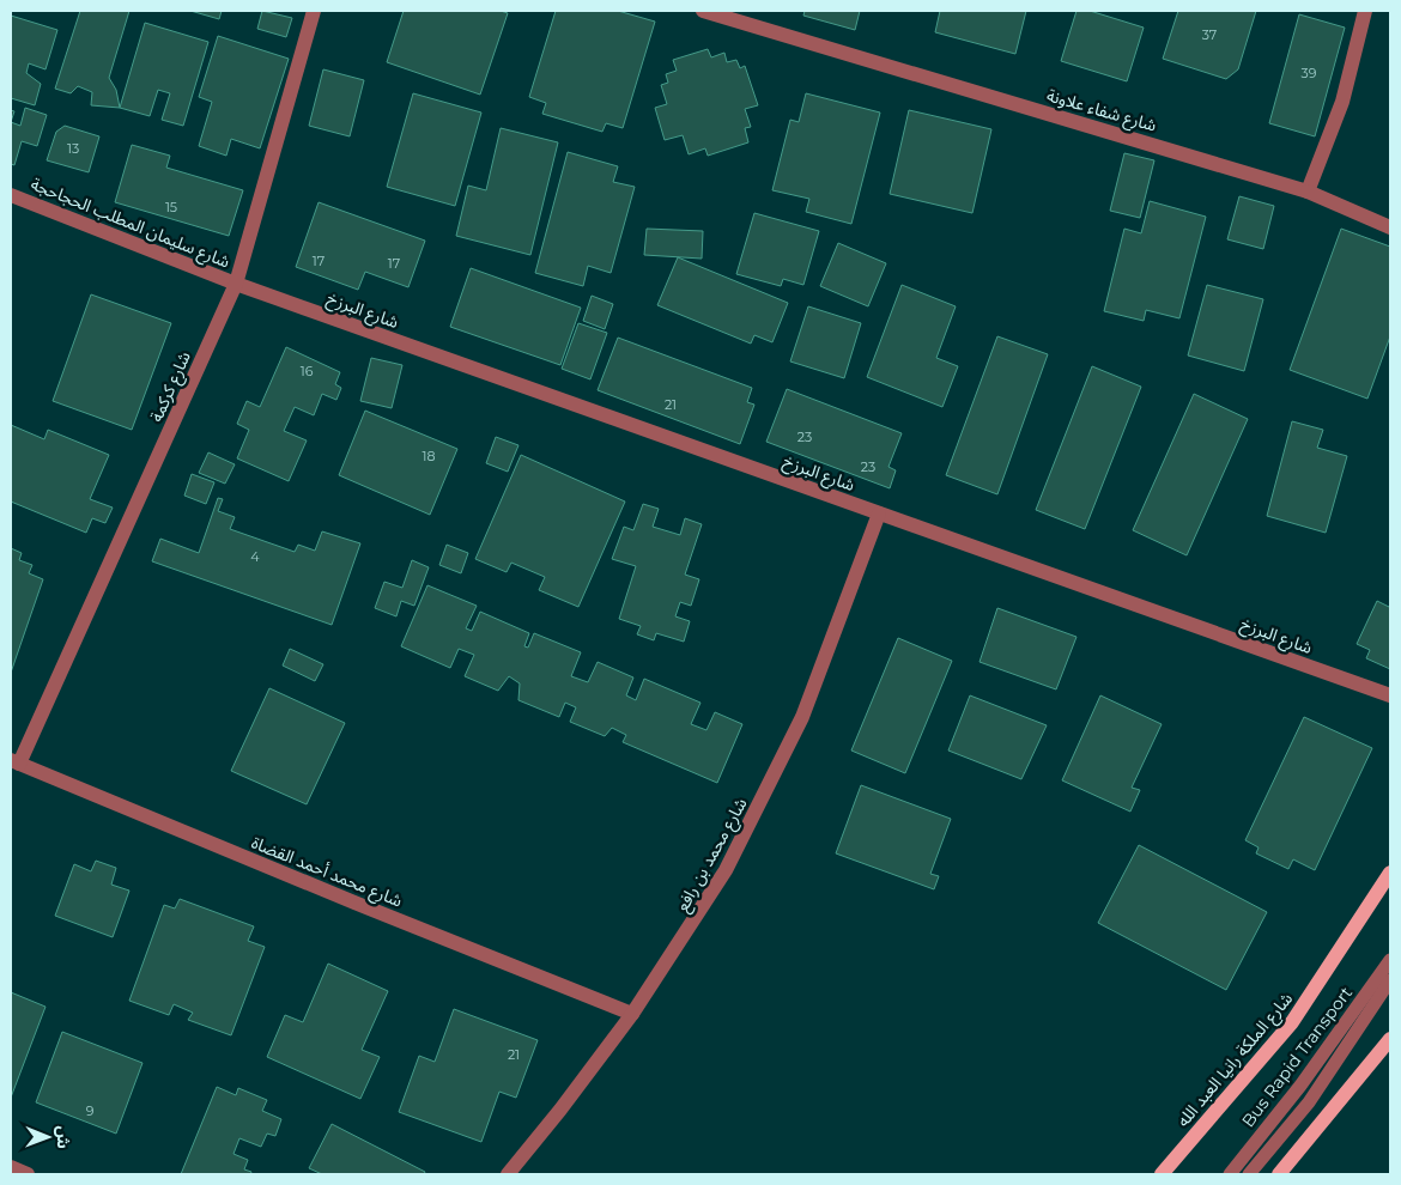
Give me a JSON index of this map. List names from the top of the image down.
{
  "streets": {
    "main road": ["شارع الملكة رانيا العبد الله"],
    "street": [
      "شارع شفاء علاونة",
      "شارع سليمان المطلب الحجاحجة",
      "شارع البرزخ",
      "شارع كركمة",
      "شارع محمد بن رافع",
      "شارع محمد أحمد القضاة"
    ],
    "lane": ["Bus Rapid Transport"]
  },
  "crossings": [
    ["شارع سليمان المطلب الحجاحجة", "شارع البرزخ"],
    ["شارع سليمان المطلب الحجاحجة", "شارع كركمة"],
    ["شارع البرزخ", "شارع كركمة"],
    ["شارع البرزخ", "شارع محمد بن رافع"],
    ["شارع كركمة", "شارع محمد أحمد القضاة"],
    ["شارع محمد بن رافع", "شارع محمد أحمد القضاة"]
  ],
  "house_numbers": [
    "37",
    "39",
    "13",
    "15",
    "17",
    "17",
    "16",
    "21",
    "23",
    "18",
    "23",
    "4",
    "21",
    "9"
  ],
  "north": "right"
}
